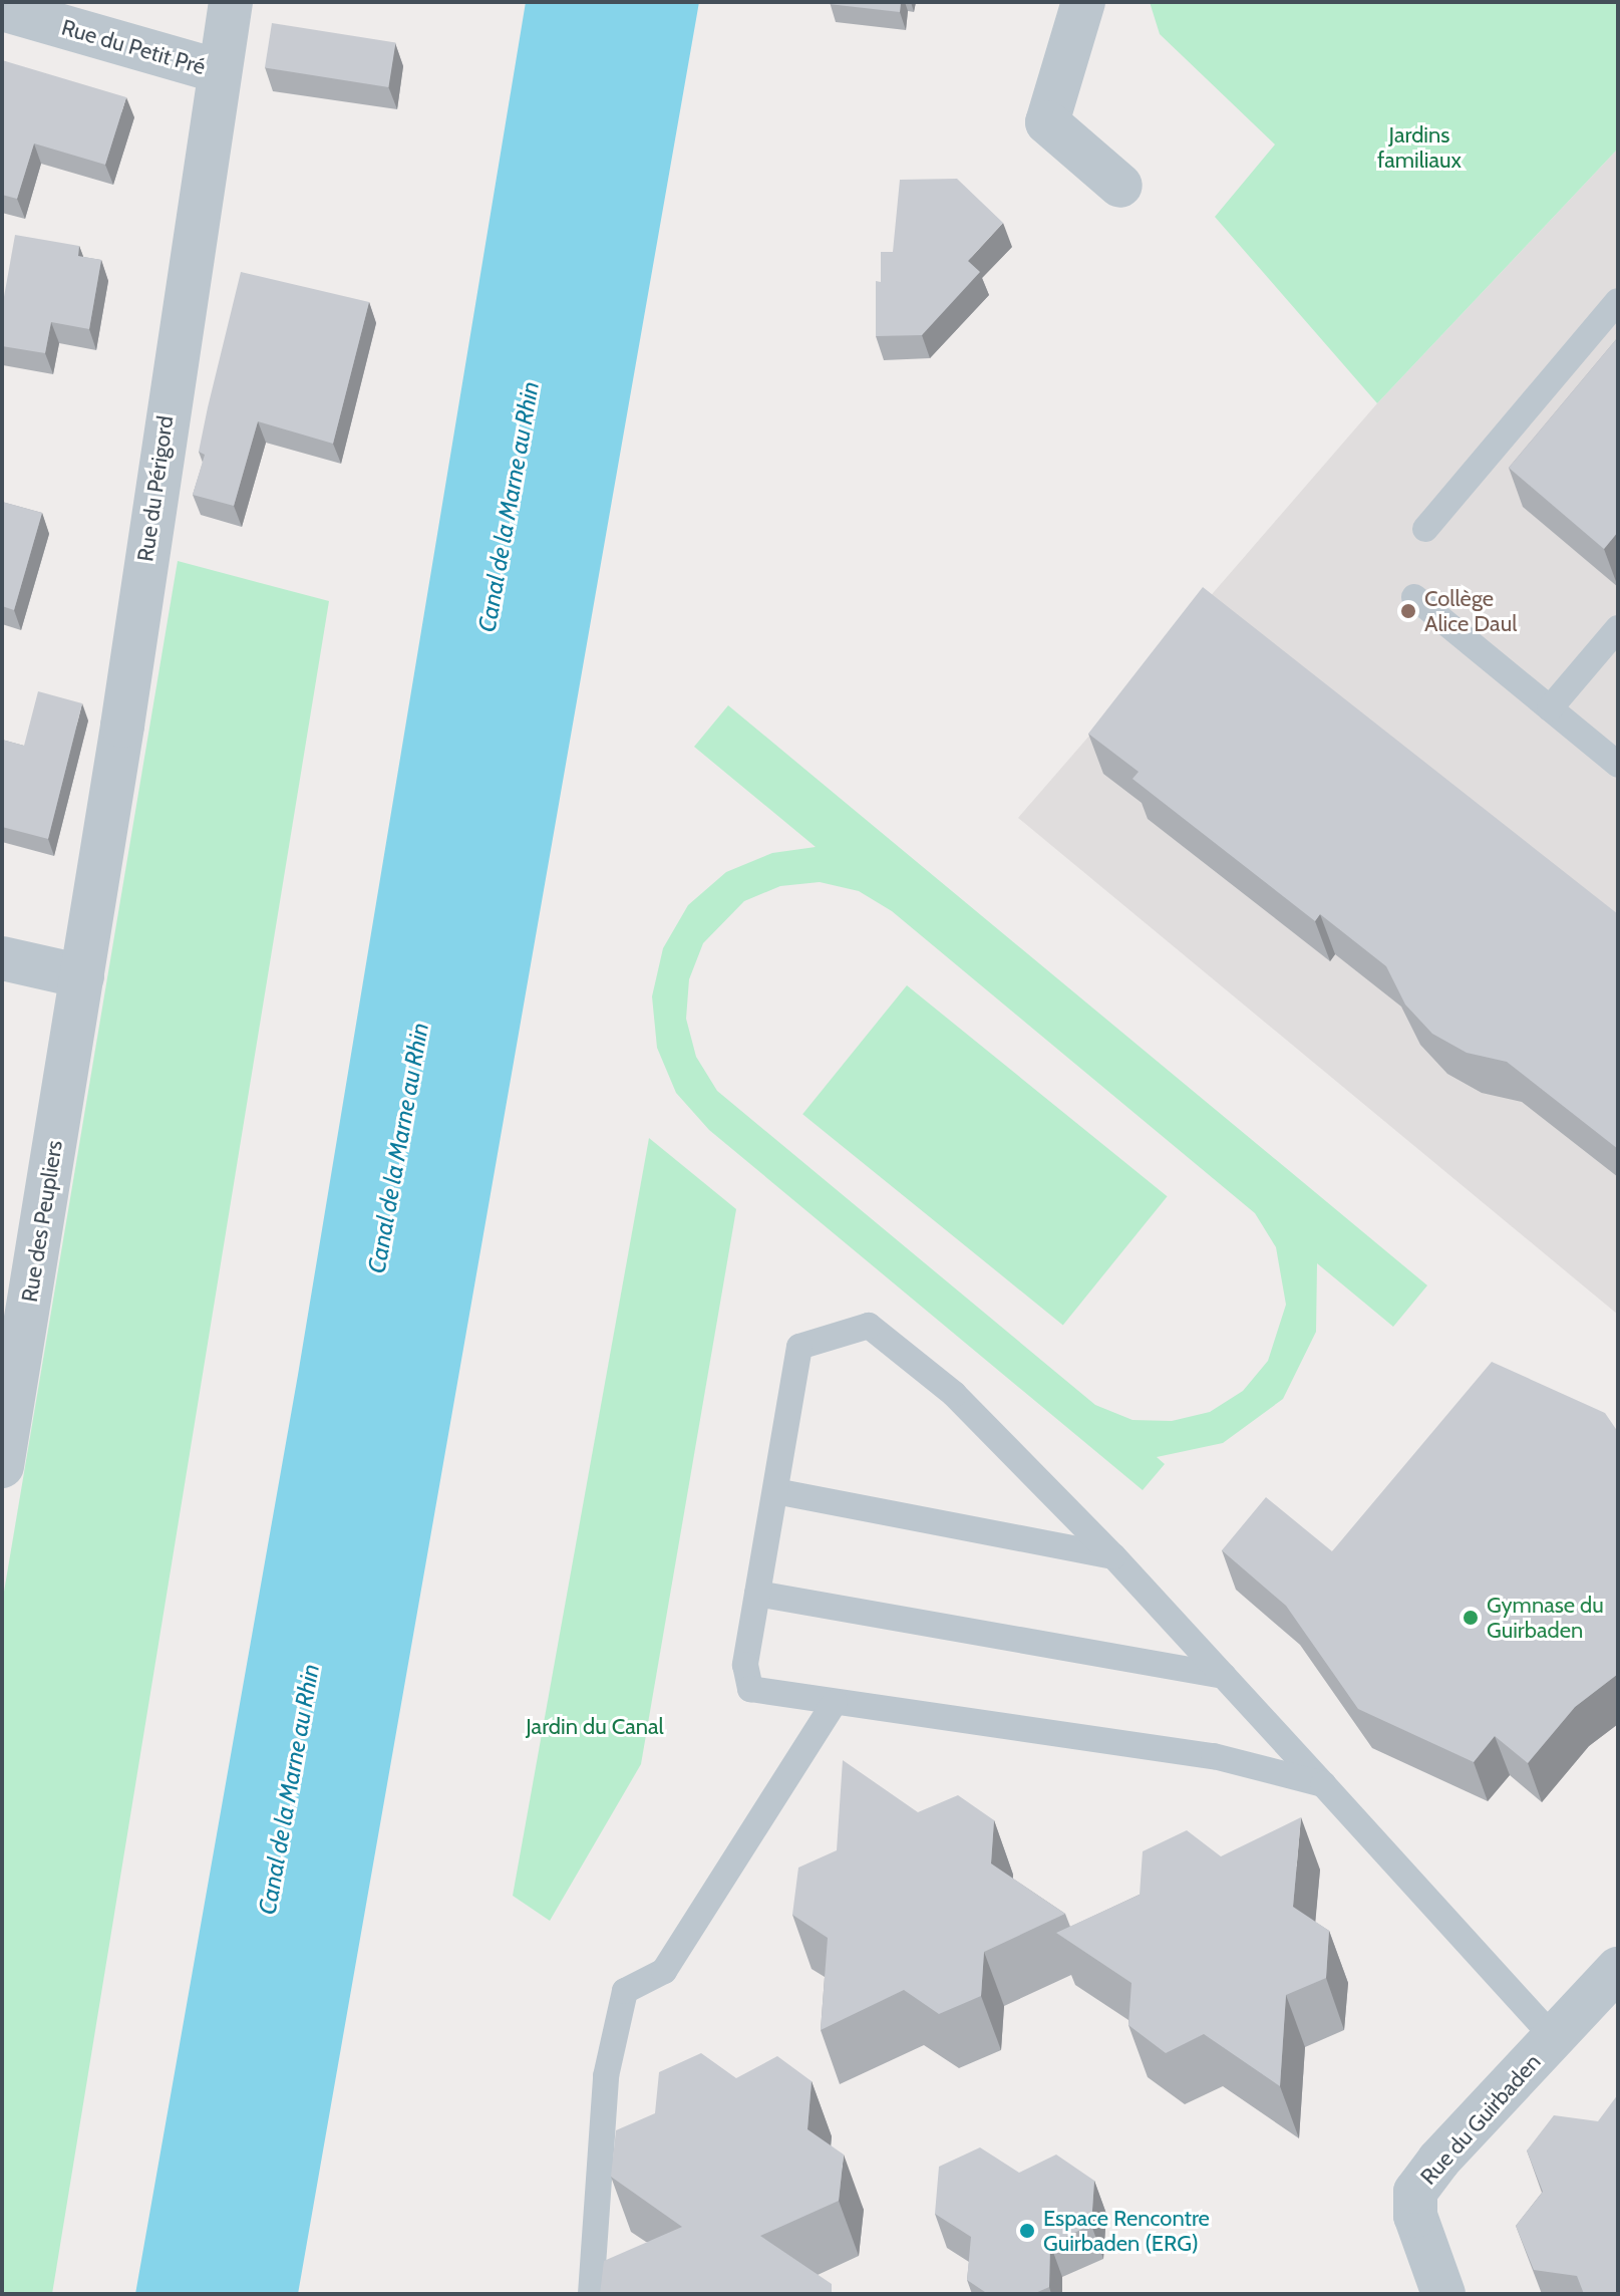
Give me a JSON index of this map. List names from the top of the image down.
{
  "streets": {
    "street": [
      "Rue du Petit Pré",
      "Rue du Périgord",
      "Rue des Peupliers",
      "Rue du Guirbaden"
    ]
  },
  "crossings": [
    ["Rue du Petit Pré", "Rue du Périgord"],
    ["Rue du Périgord", "Rue des Peupliers"]
  ],
  "water": ["Canal de la Marne au Rhin"],
  "parks": ["Jardins familiaux", "Jardin du Canal"],
  "places": ["Collège Alice Daul", "Gymnase du Guirbaden", "Espace Rencontre Guirbaden (ERG)"]
}
